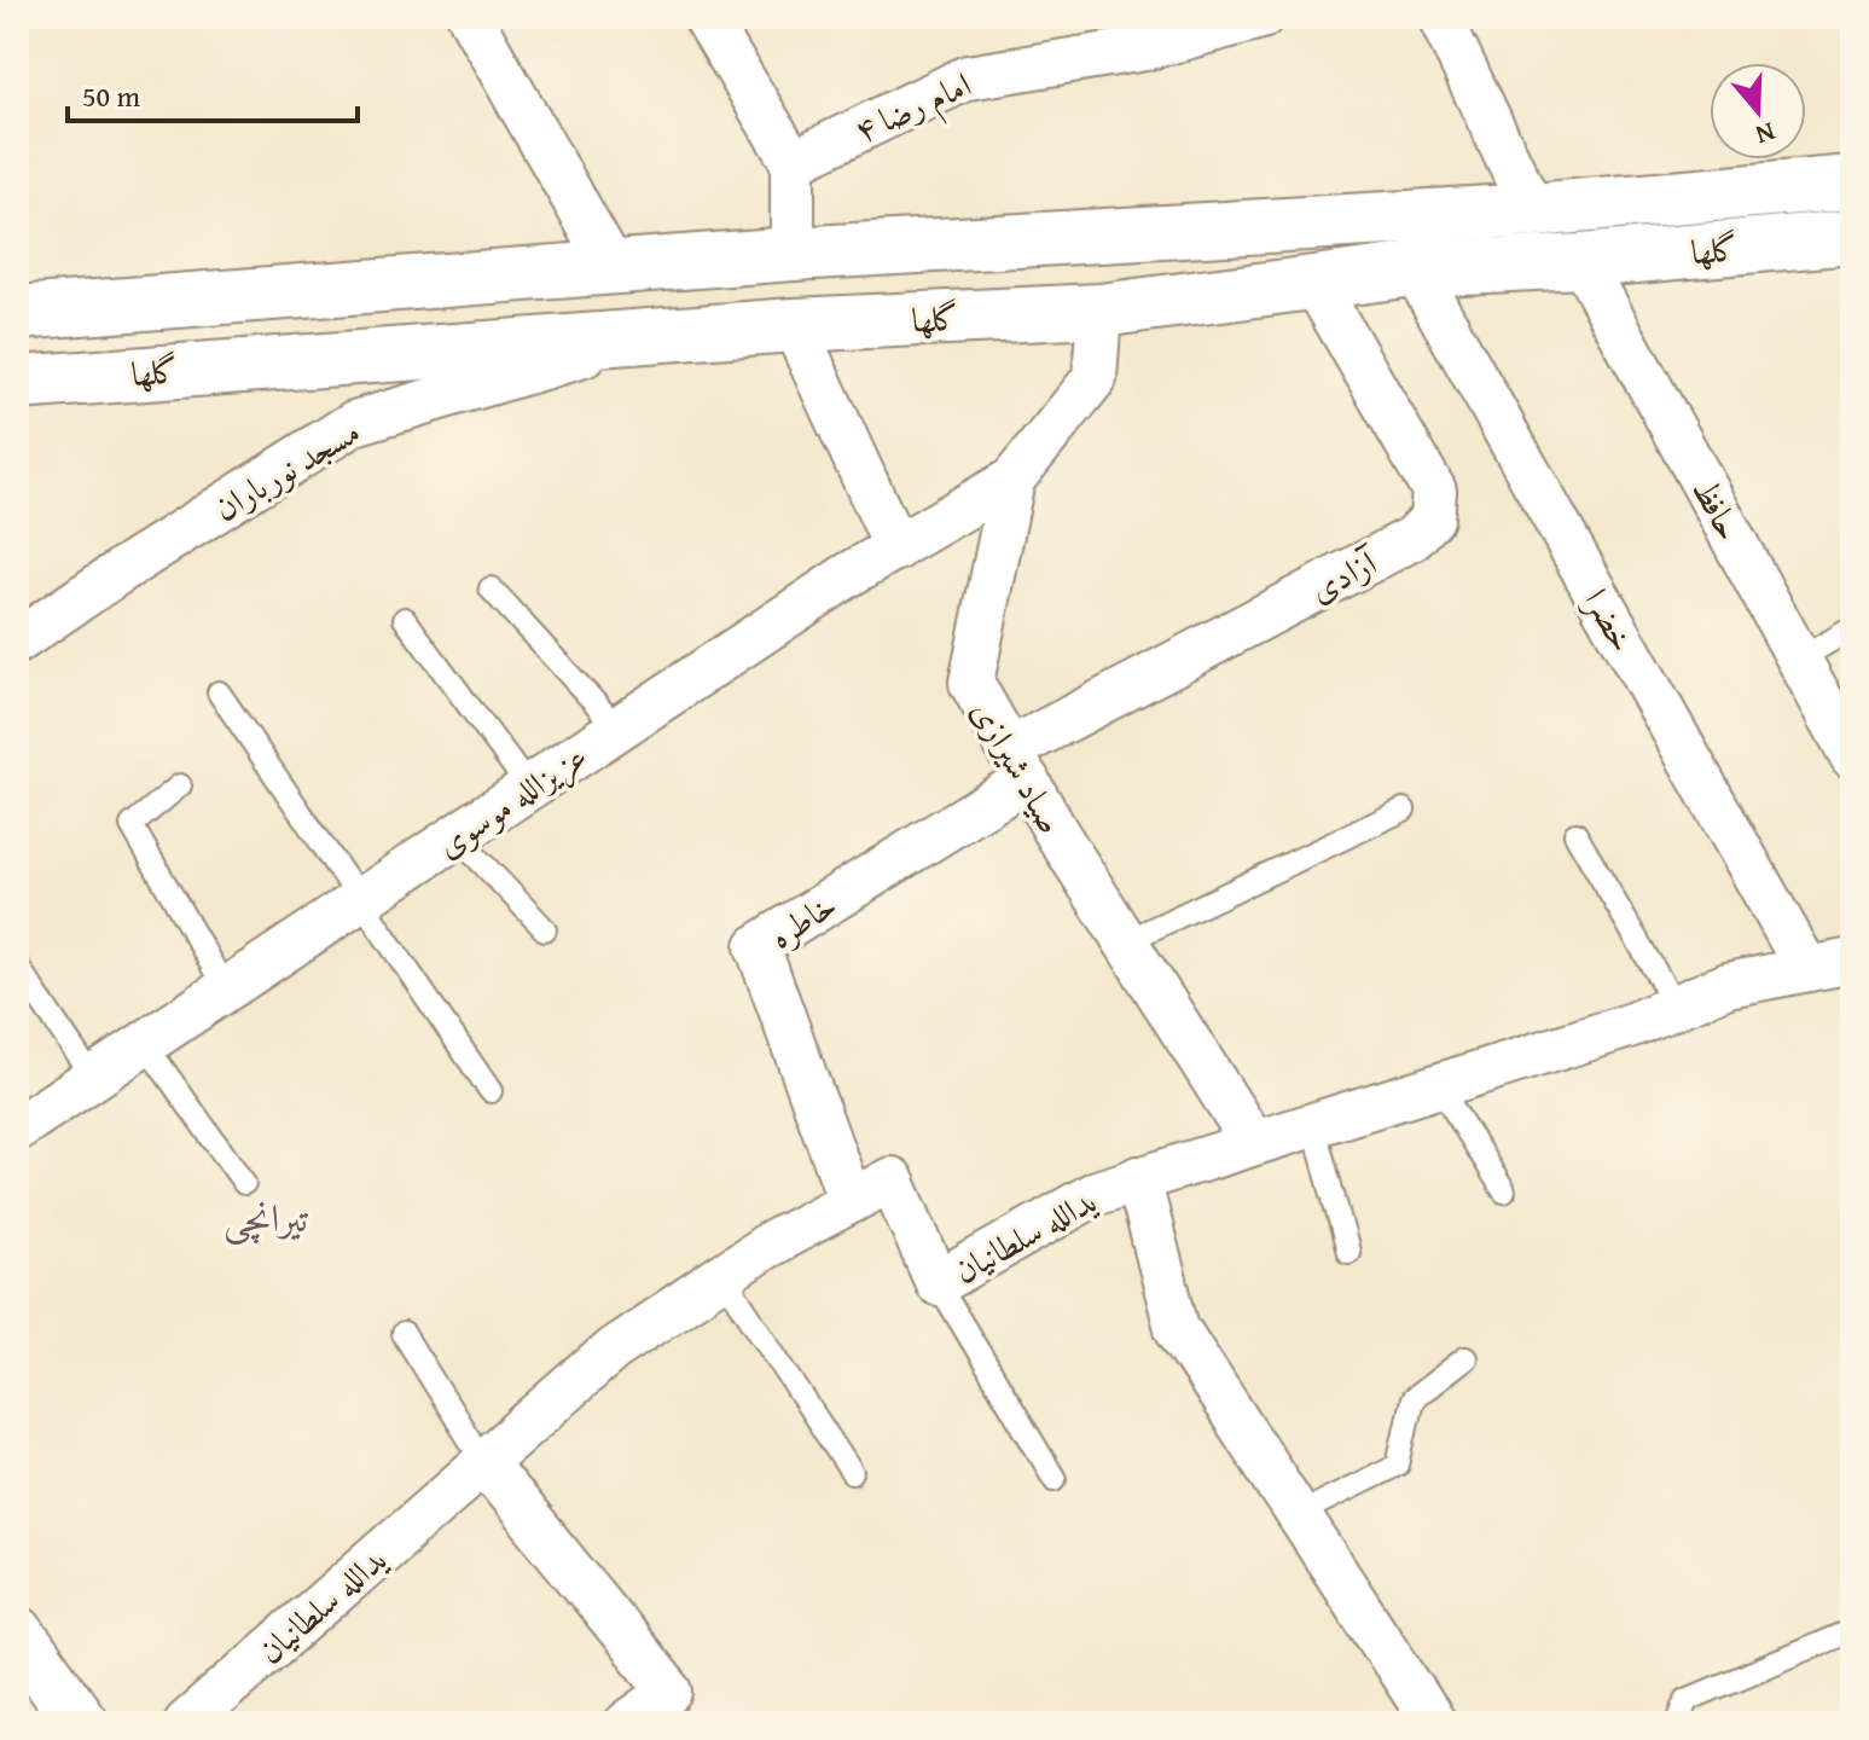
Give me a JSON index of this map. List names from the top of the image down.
{
  "streets": {
    "main road": ["گلها"],
    "street": [
      "امام رضا ۴",
      "مسجد نورباران",
      "حافظ",
      "آزادی",
      "خضرا",
      "صیاد شیرازی",
      "عزیزالله موسوی",
      "خاطره",
      "یدالله سلطانیان"
    ]
  },
  "crossings": [
    ["گلها", "مسجد نورباران"],
    ["گلها", "حافظ"],
    ["گلها", "آزادی"],
    ["گلها", "خضرا"],
    ["گلها", "صیاد شیرازی"],
    ["آزادی", "صیاد شیرازی"],
    ["آزادی", "خاطره"],
    ["خضرا", "یدالله سلطانیان"],
    ["صیاد شیرازی", "عزیزالله موسوی"],
    ["صیاد شیرازی", "خاطره"],
    ["صیاد شیرازی", "یدالله سلطانیان"],
    ["خاطره", "یدالله سلطانیان"]
  ],
  "districts": ["تیرانچی"],
  "scale_bar": "50 m",
  "north": "bottom"
}
